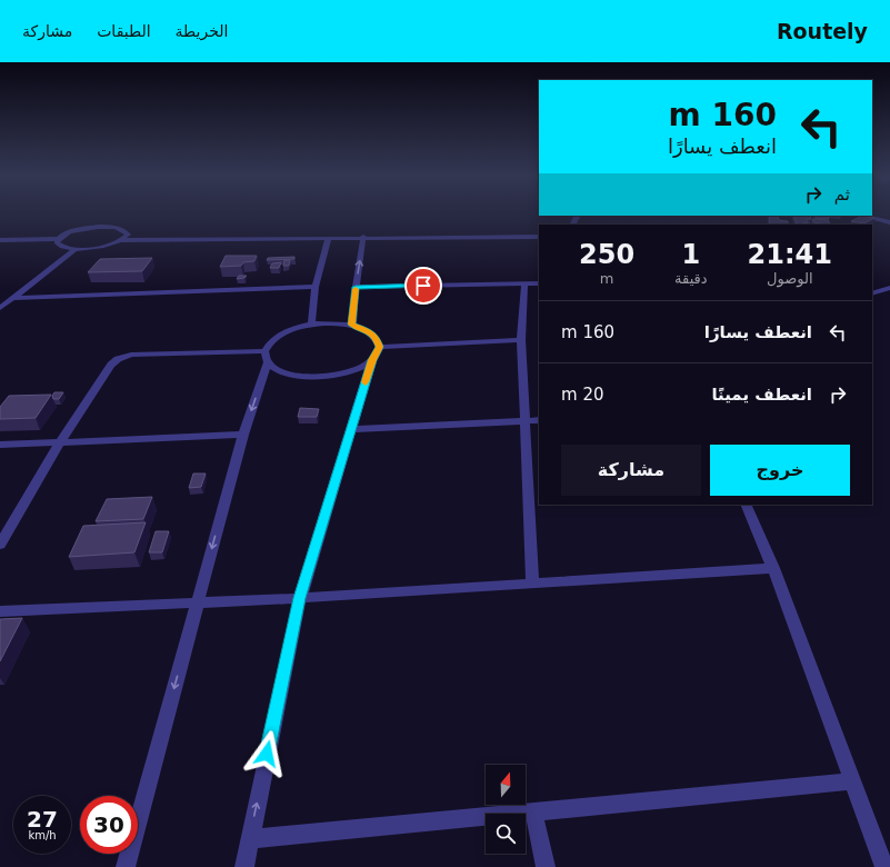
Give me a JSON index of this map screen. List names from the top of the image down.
{
  "north": "top",
  "page": {
    "header": "Routely",
    "nav": ["الخريطة", "الطبقات", "مشاركة"],
    "turn": ["160 m", "انعطف يسارًا"],
    "then": "ثم",
    "eta": [
      "21:41",
      "الوصول",
      "1",
      "دقيقة",
      "250",
      "m"
    ],
    "list": [
      {
        "name": "انعطف يسارًا",
        "value": "160 m"
      },
      {
        "name": "انعطف يمينًا",
        "value": "20 m"
      }
    ],
    "buttons": ["خروج", "مشاركة"],
    "speed": "27 km/h",
    "limit": "30"
  }
}
